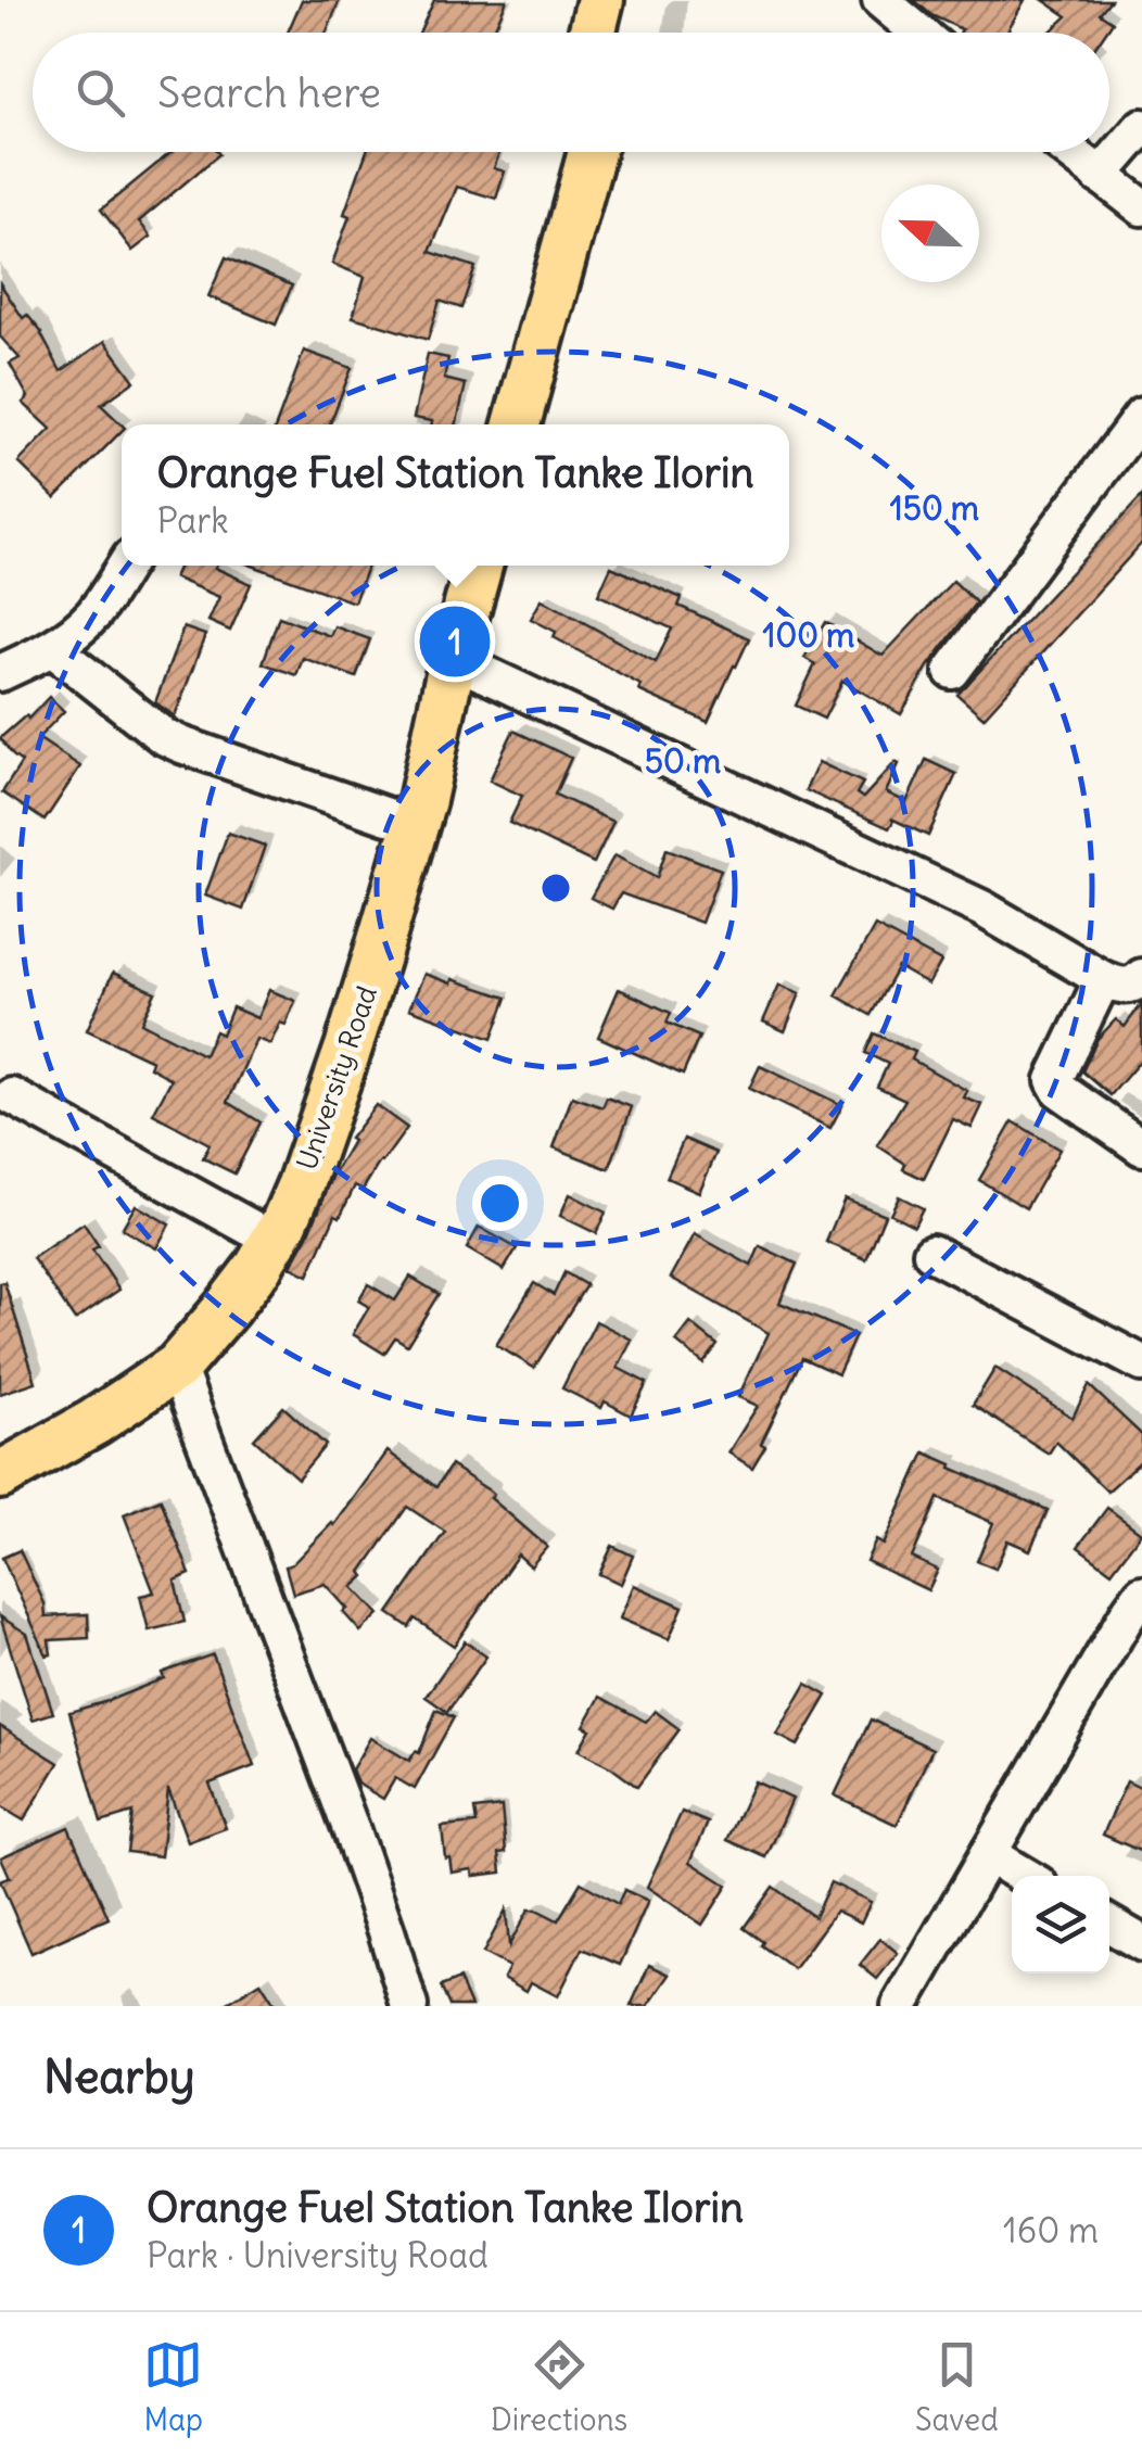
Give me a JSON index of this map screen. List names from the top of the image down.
{
  "streets": {
    "main road": ["University Road"]
  },
  "north": "left",
  "page": {
    "search": "Search here",
    "popup": ["Orange Fuel Station Tanke Ilorin", "Park"],
    "pins": "1",
    "heading": "Nearby",
    "list": [
      {
        "mark": "1",
        "name": "Orange Fuel Station Tanke Ilorin",
        "note": "Park · University Road",
        "value": "160 m"
      }
    ],
    "nav": ["Map", "Directions", "Saved"]
  },
  "rings": ["150 m", "100 m", "50 m"]
}
